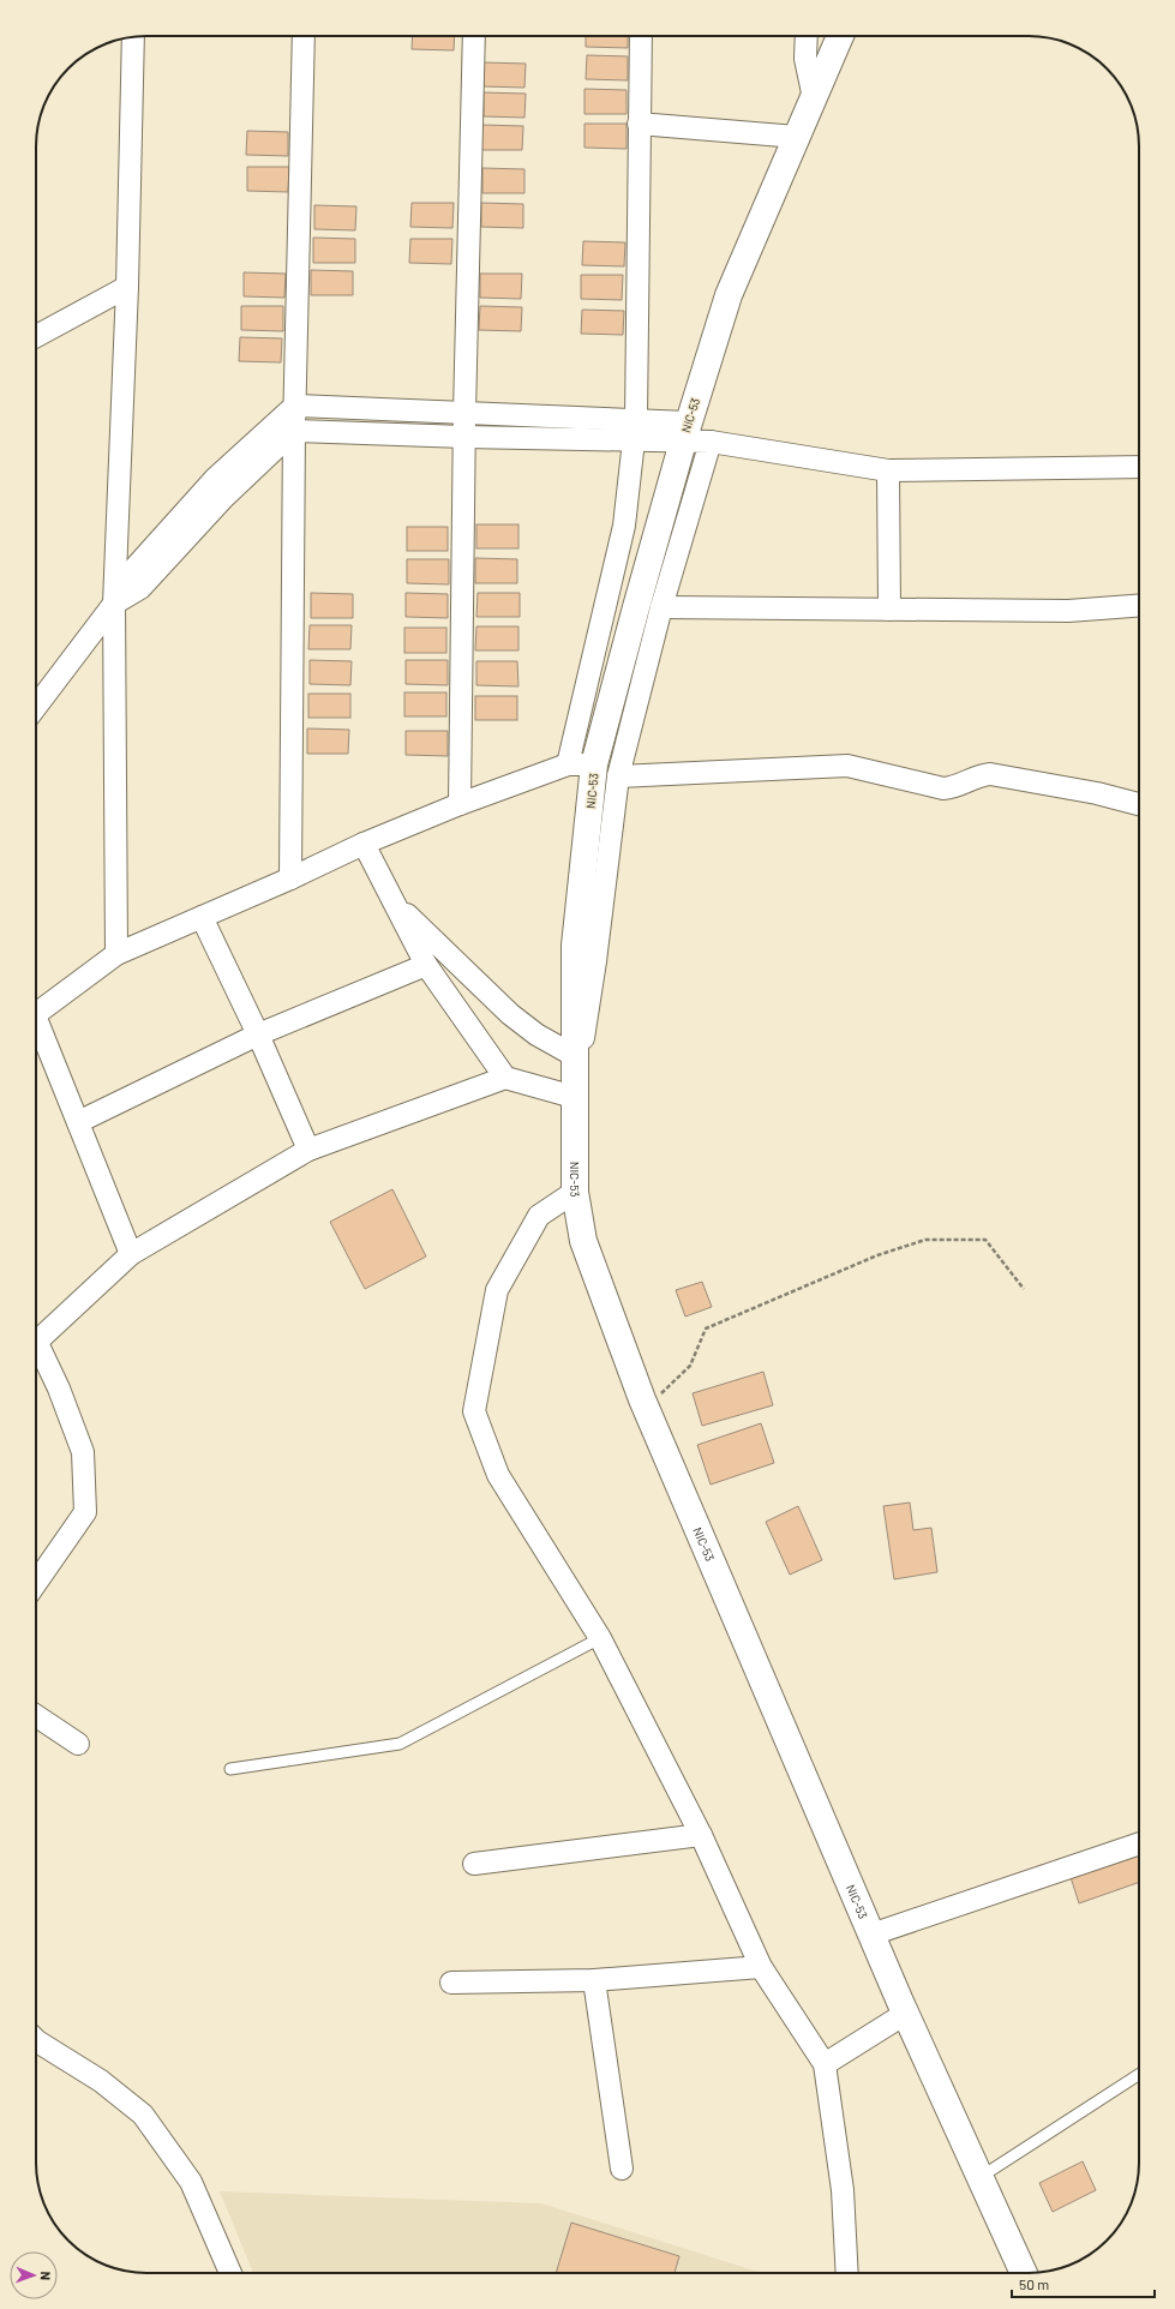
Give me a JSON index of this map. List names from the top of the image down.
{
  "streets": {
    "main road": ["NIC-53"]
  },
  "scale_bar": "50 m",
  "north": "right"
}
